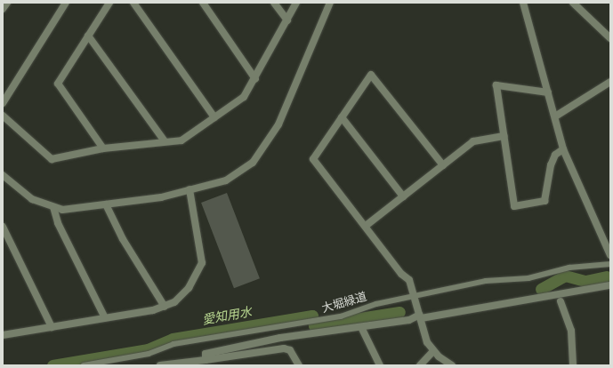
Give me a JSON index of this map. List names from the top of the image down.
{
  "streets": {
    "lane": ["大堀緑道"]
  },
  "water": ["愛知用水"]
}
